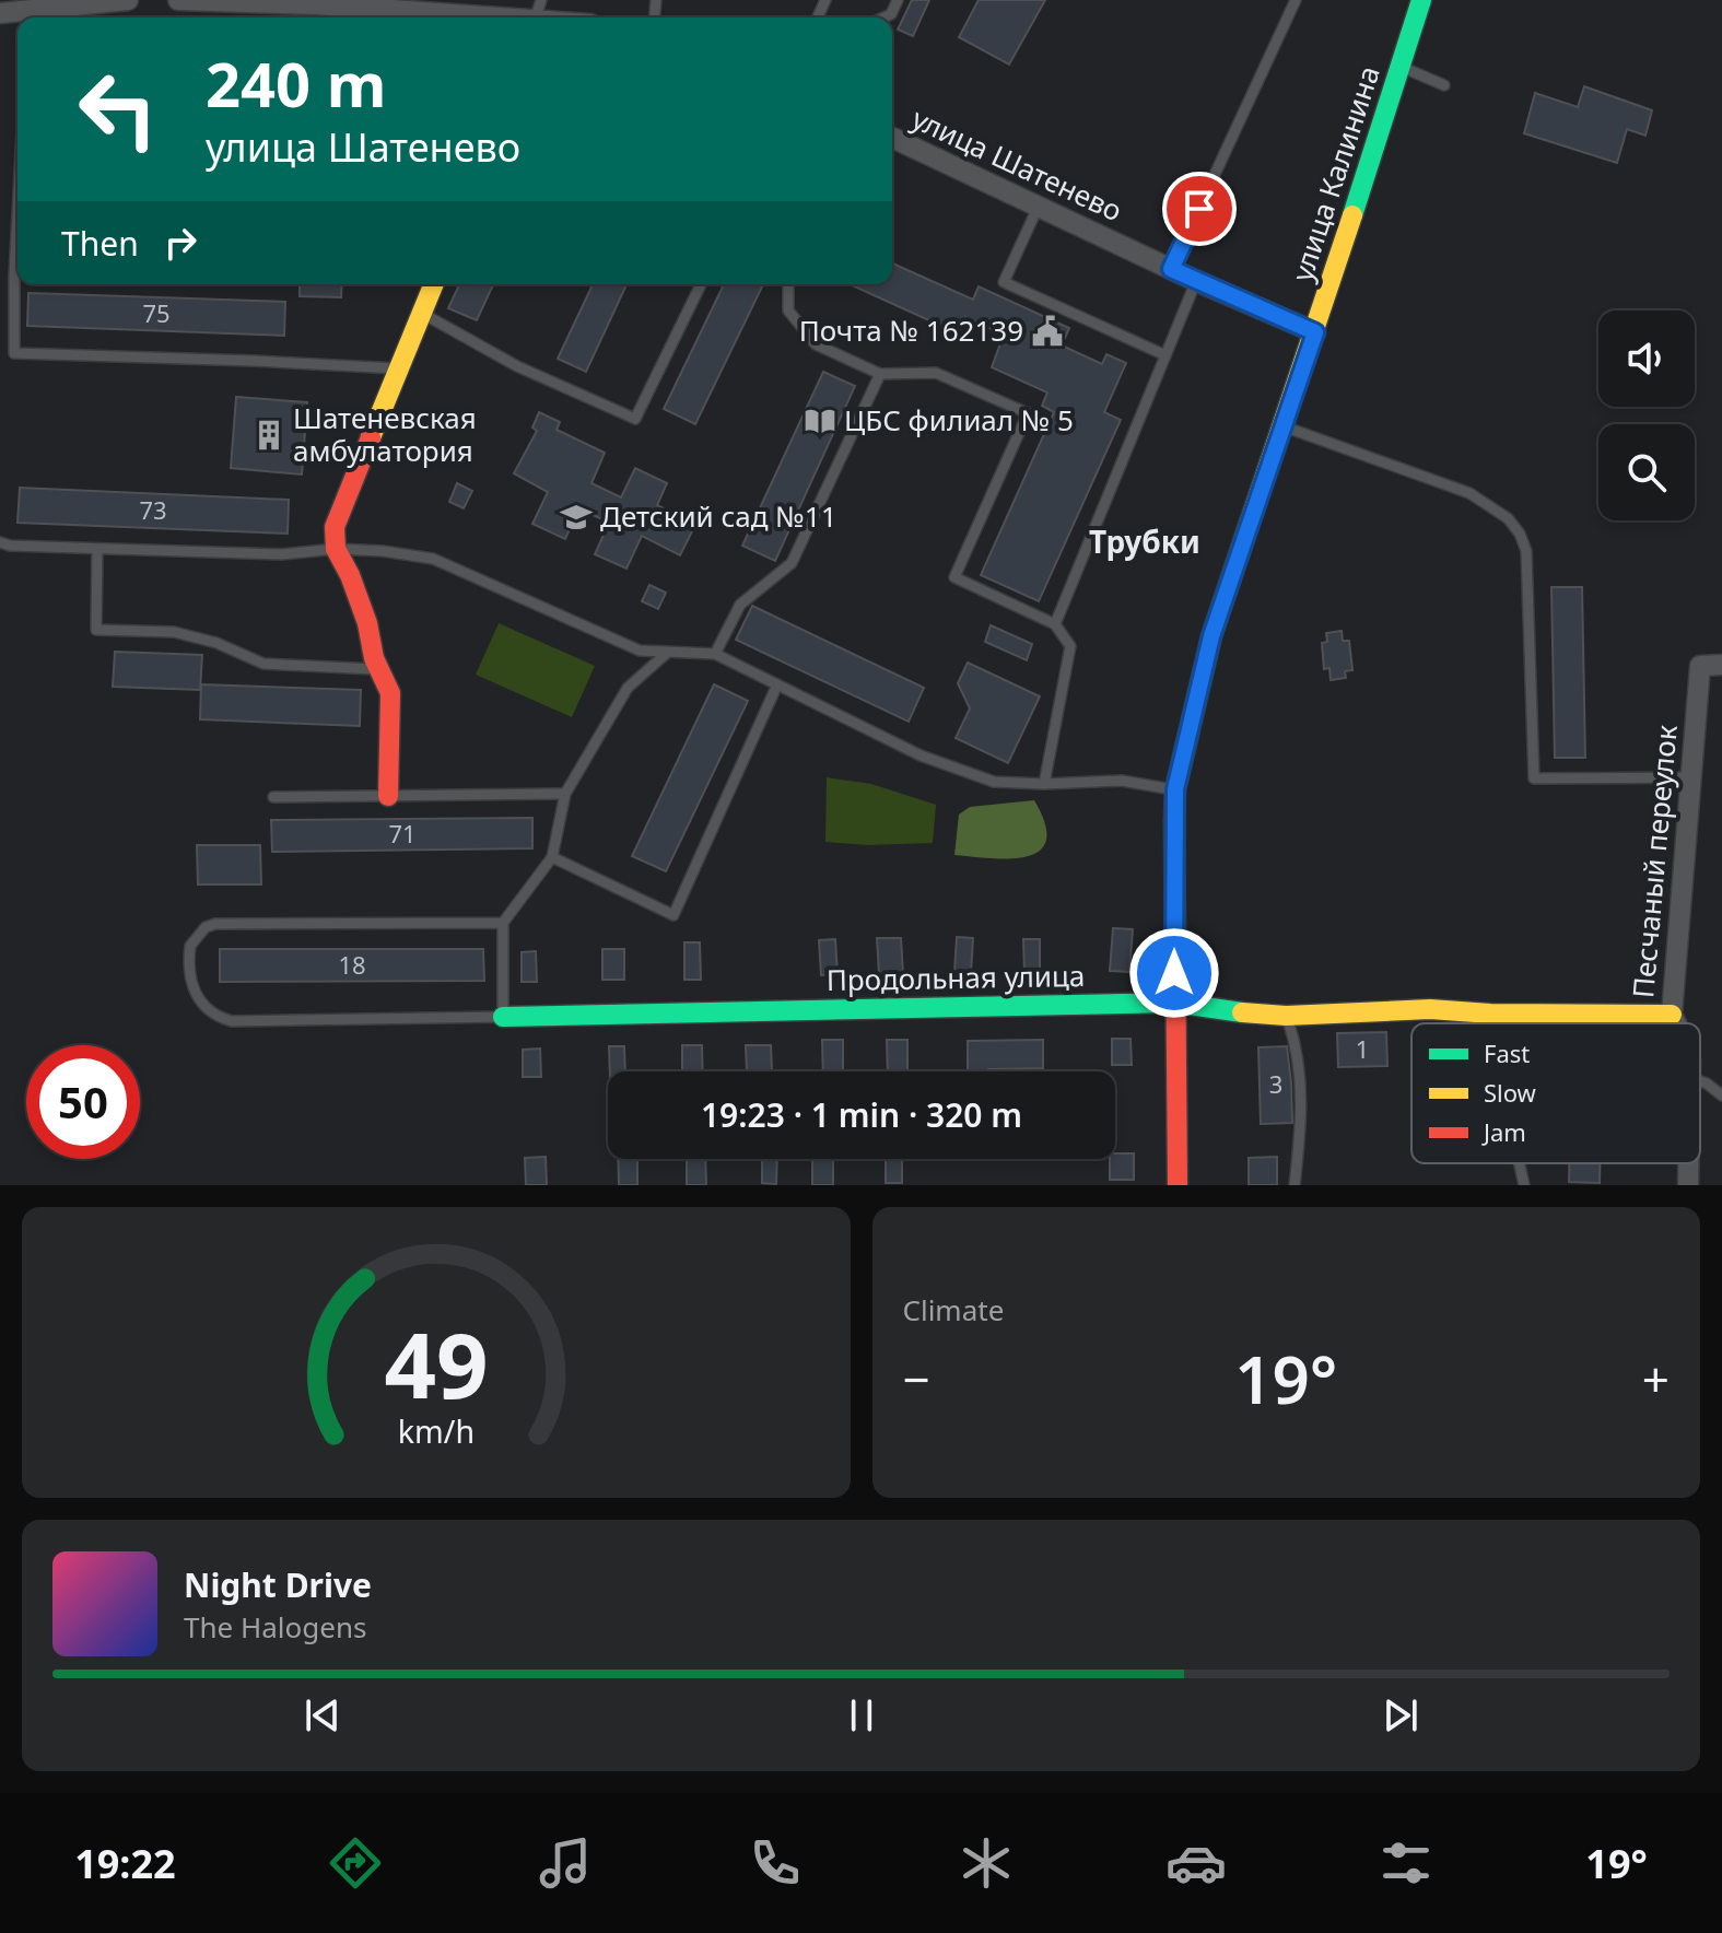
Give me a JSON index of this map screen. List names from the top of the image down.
{
  "streets": {
    "street": [
      "улица Шатенево",
      "улица Калинина",
      "Песчаный переулок",
      "Продольная улица"
    ]
  },
  "crossings": [
    ["улица Шатенево", "улица Калинина"],
    ["улица Калинина", "Продольная улица"],
    ["Песчаный переулок", "Продольная улица"]
  ],
  "districts": ["Трубки"],
  "places": {
    "public building": ["Почта № 162139"],
    "library": ["ЦБС филиал № 5"],
    "building": ["Шатеневская амбулатория"],
    "school or university": ["Детский сад №11"]
  },
  "house_numbers": [
    "75",
    "73",
    "71",
    "18",
    "1",
    "3"
  ],
  "legend": ["Fast", "Slow", "Jam"],
  "page": {
    "turn": ["240 m", "улица Шатенево"],
    "then": "Then",
    "limit": "50",
    "trip": "19:23 · 1 min · 320 m",
    "tile": "Climate",
    "heat": ["−", "19°", "+"],
    "song": ["Night Drive", "The Halogens"],
    "tabs": ["19:22", "19°"],
    "gauge": ["49", "km/h"]
  }
}
